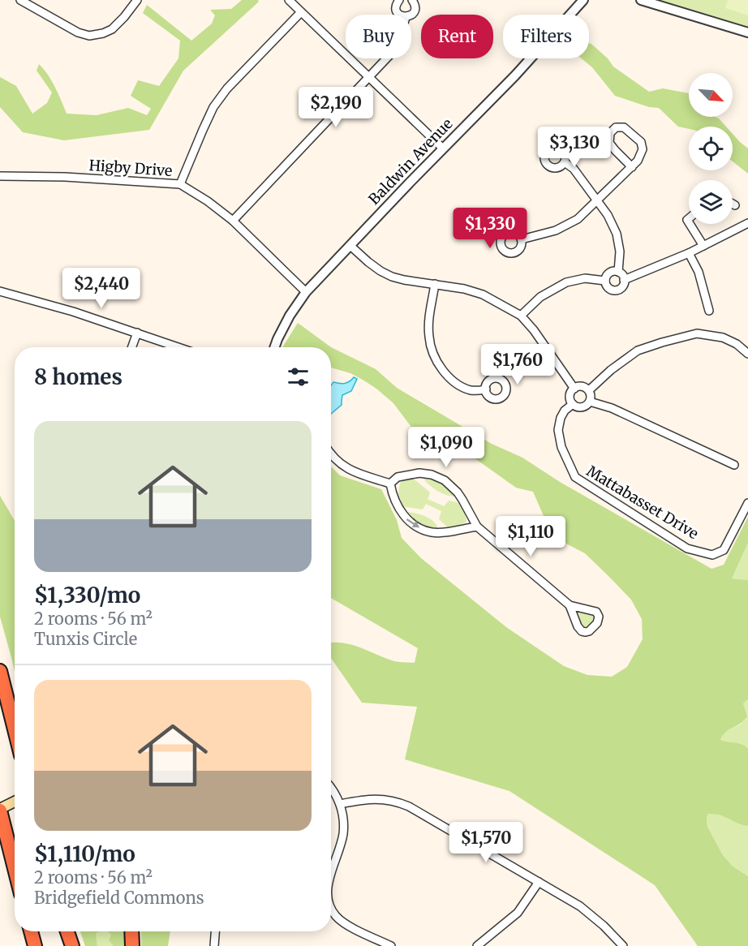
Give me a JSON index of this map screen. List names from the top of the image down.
{
  "streets": {
    "street": ["Baldwin Avenue", "Higby Drive", "Mattabasset Drive"]
  },
  "crossings": [
    ["Baldwin Avenue", "Higby Drive"]
  ],
  "north": "bottom right",
  "page": {
    "chip": ["Buy", "Rent", "Filters"],
    "price": [
      "$2,190",
      "$3,130",
      "$1,330",
      "$2,440",
      "$1,760",
      "$1,090",
      "$1,110",
      "$1,570"
    ],
    "heading": "8 homes",
    "list": [
      {
        "name": "$1,330/mo",
        "note": "2 rooms · 56 m² · Tunxis Circle"
      },
      {
        "name": "$1,110/mo",
        "note": "2 rooms · 56 m² · Bridgefield Commons"
      }
    ]
  }
}
